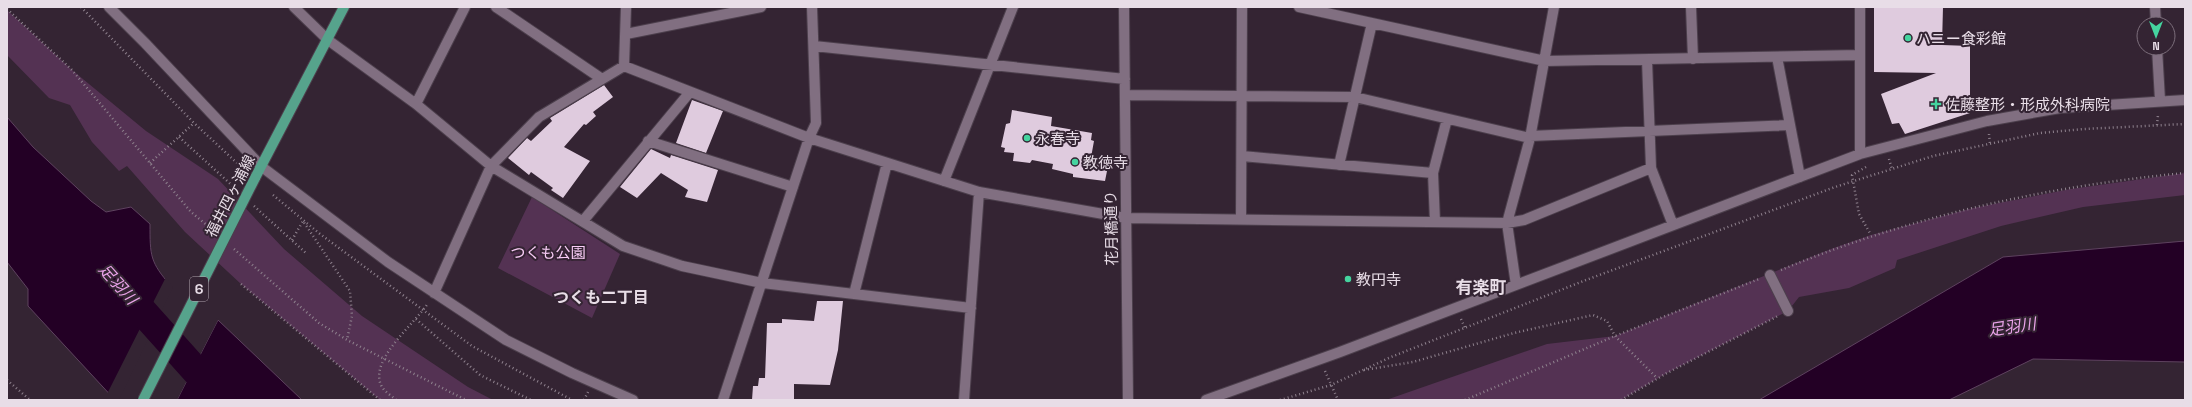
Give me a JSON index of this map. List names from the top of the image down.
{
  "streets": {
    "main road": ["福井四ヶ浦線", "6"],
    "street": ["花月橋通り"]
  },
  "districts": ["有楽町", "つくも二丁目"],
  "water": ["足羽川"],
  "parks": ["つくも公園"],
  "places": {
    "other": [
      "ハニー食彩館",
      "永春寺",
      "教徳寺",
      "教円寺"
    ],
    "health": ["佐藤整形・形成外科病院"]
  },
  "north": "bottom"
}
